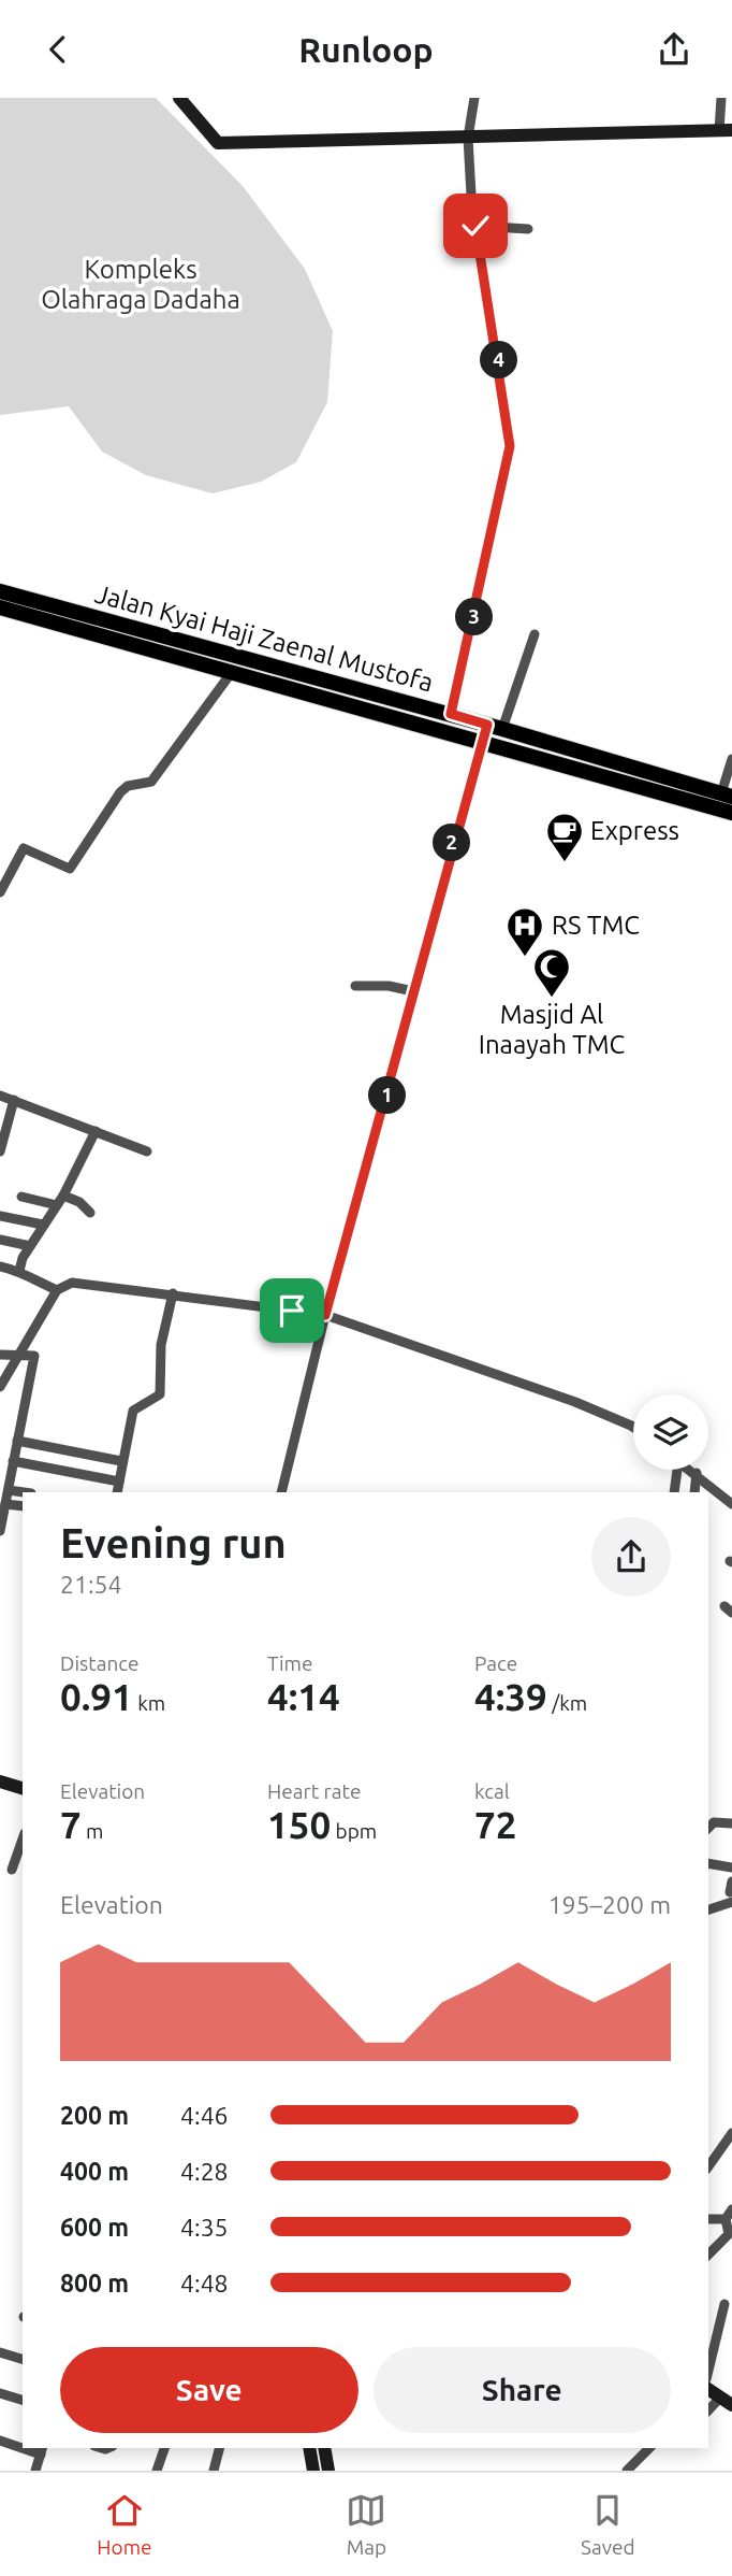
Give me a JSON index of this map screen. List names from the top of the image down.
{
  "streets": {
    "main road": ["Jalan Kyai Haji Zaenal Mustofa"]
  },
  "parks": ["Kompleks Olahraga Dadaha"],
  "places": {
    "cafe": ["Express"],
    "hospital": ["RS TMC"],
    "mosque": ["Masjid Al Inaayah TMC"]
  },
  "page": {
    "header": "Runloop",
    "pins": [
      "4",
      "3",
      "2",
      "1"
    ],
    "heading": ["Evening run", "21:54"],
    "stats": [
      ["Distance", "0.91 km"],
      ["Time", "4:14"],
      ["Pace", "4:39 /km"],
      ["Elevation", "7 m"],
      ["Heart rate", "150 bpm"],
      ["kcal", "72"]
    ],
    "chart": ["Elevation", "195–200 m"],
    "list": [
      {
        "name": "200 m",
        "note": "4:46"
      },
      {
        "name": "400 m",
        "note": "4:28"
      },
      {
        "name": "600 m",
        "note": "4:35"
      },
      {
        "name": "800 m",
        "note": "4:48"
      }
    ],
    "buttons": ["Save", "Share"],
    "tabs": ["Home", "Map", "Saved"]
  }
}
